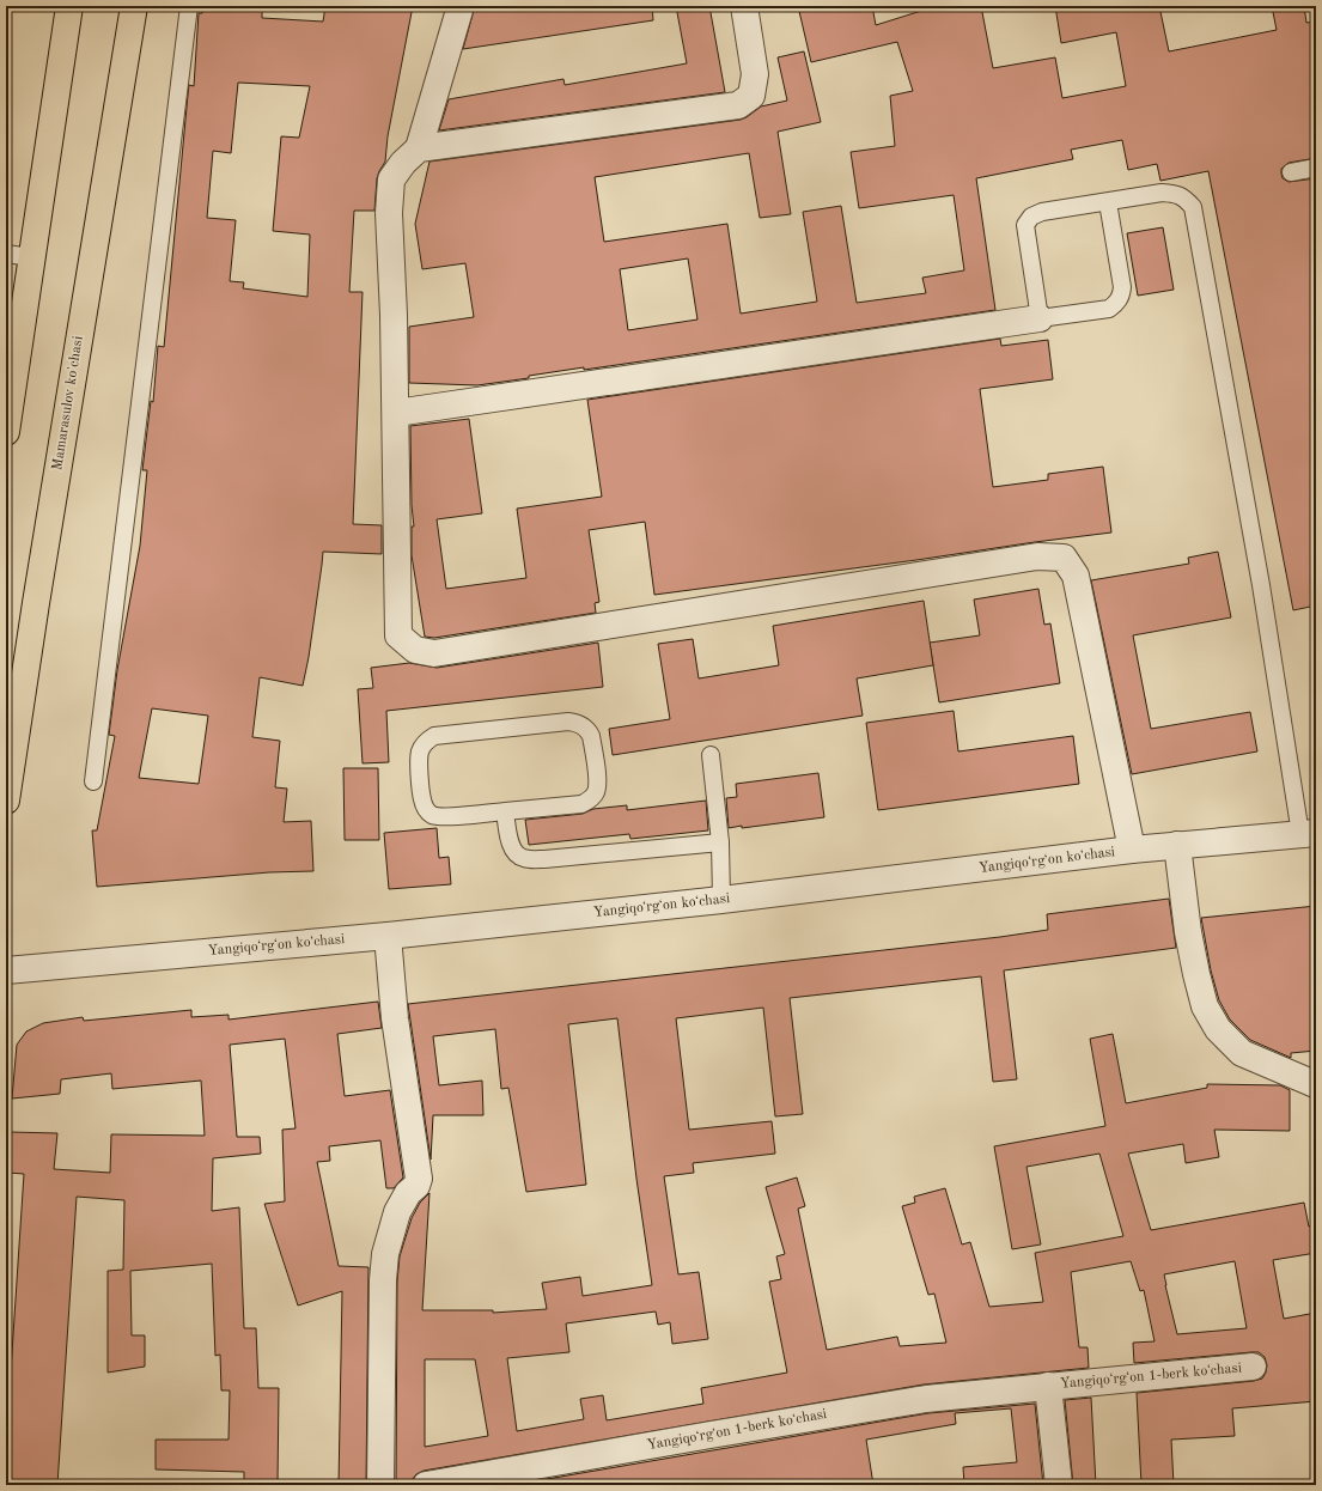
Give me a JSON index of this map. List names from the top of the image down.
{
  "streets": {
    "main road": ["Mamarasulov ko'chasi"],
    "street": ["Yangiqoʻrgʻon koʻchasi", "Yangiqoʻrgʻon 1-berk koʻchasi"]
  }
}
